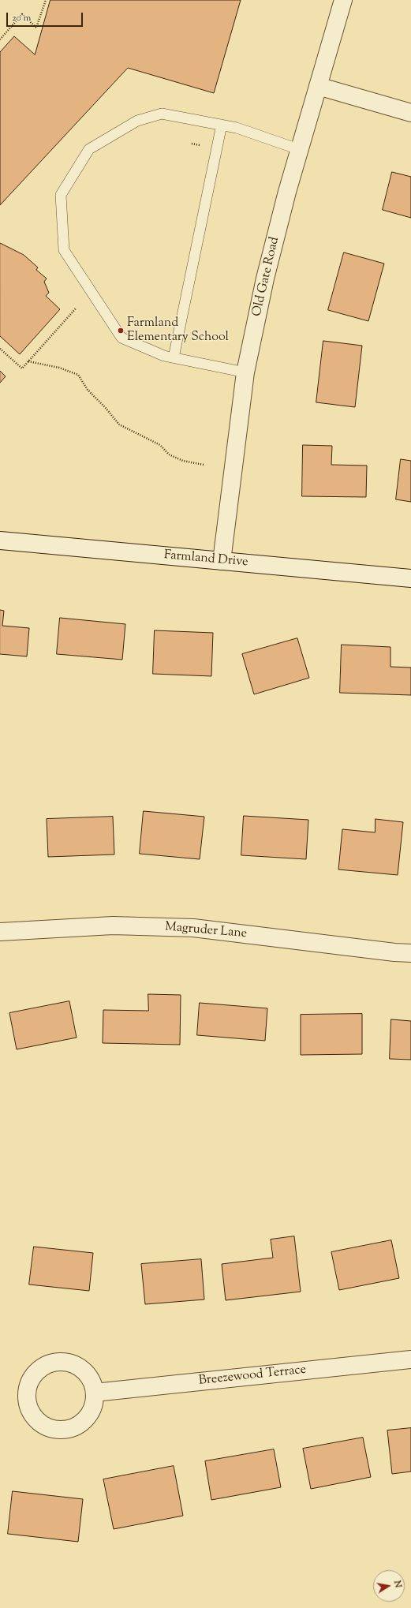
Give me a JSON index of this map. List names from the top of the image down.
{
  "streets": {
    "street": [
      "Old Gate Road",
      "Farmland Drive",
      "Magruder Lane",
      "Breezewood Terrace"
    ]
  },
  "crossings": [
    ["Old Gate Road", "Farmland Drive"]
  ],
  "places": ["Farmland Elementary School"],
  "scale_bar": "20 m",
  "north": "right"
}
